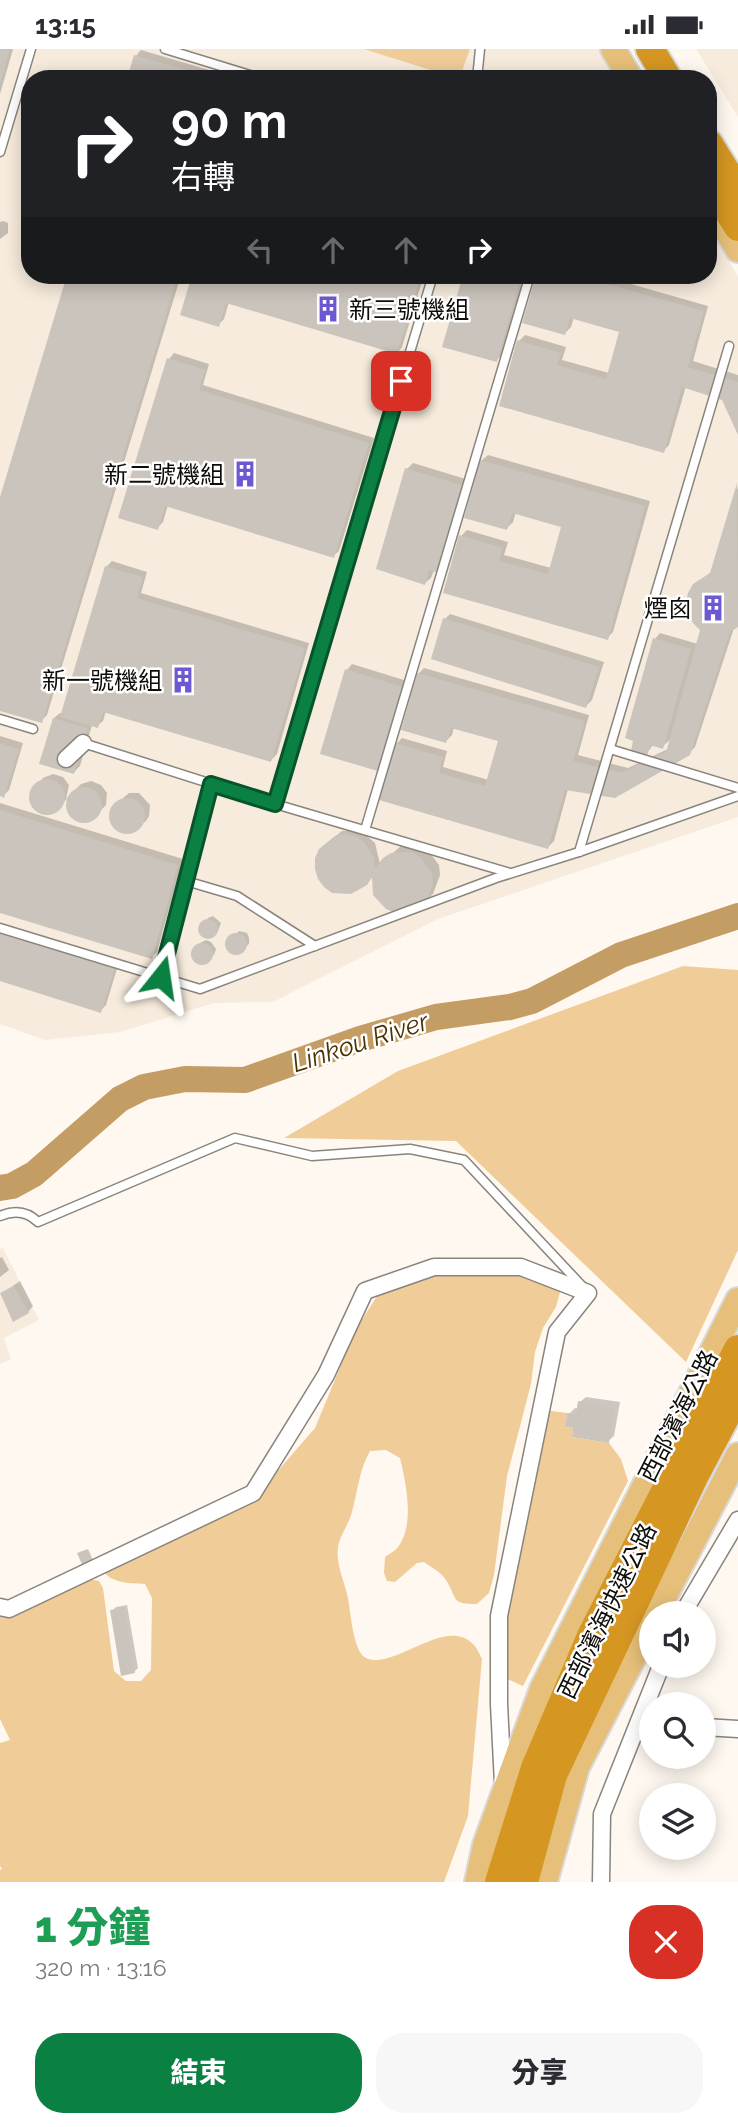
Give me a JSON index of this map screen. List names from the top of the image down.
{
  "streets": {
    "highway": ["西部濱海快速公路"],
    "main road": ["西部濱海公路"]
  },
  "water": ["Linkou River"],
  "places": {
    "building": [
      "新三號機組",
      "新二號機組",
      "煙囪",
      "新一號機組"
    ]
  },
  "page": {
    "status": "13:15",
    "turn": ["90 m", "右轉"],
    "heading": ["1 分鐘", "320 m · 13:16"],
    "buttons": ["結束", "分享"]
  }
}
